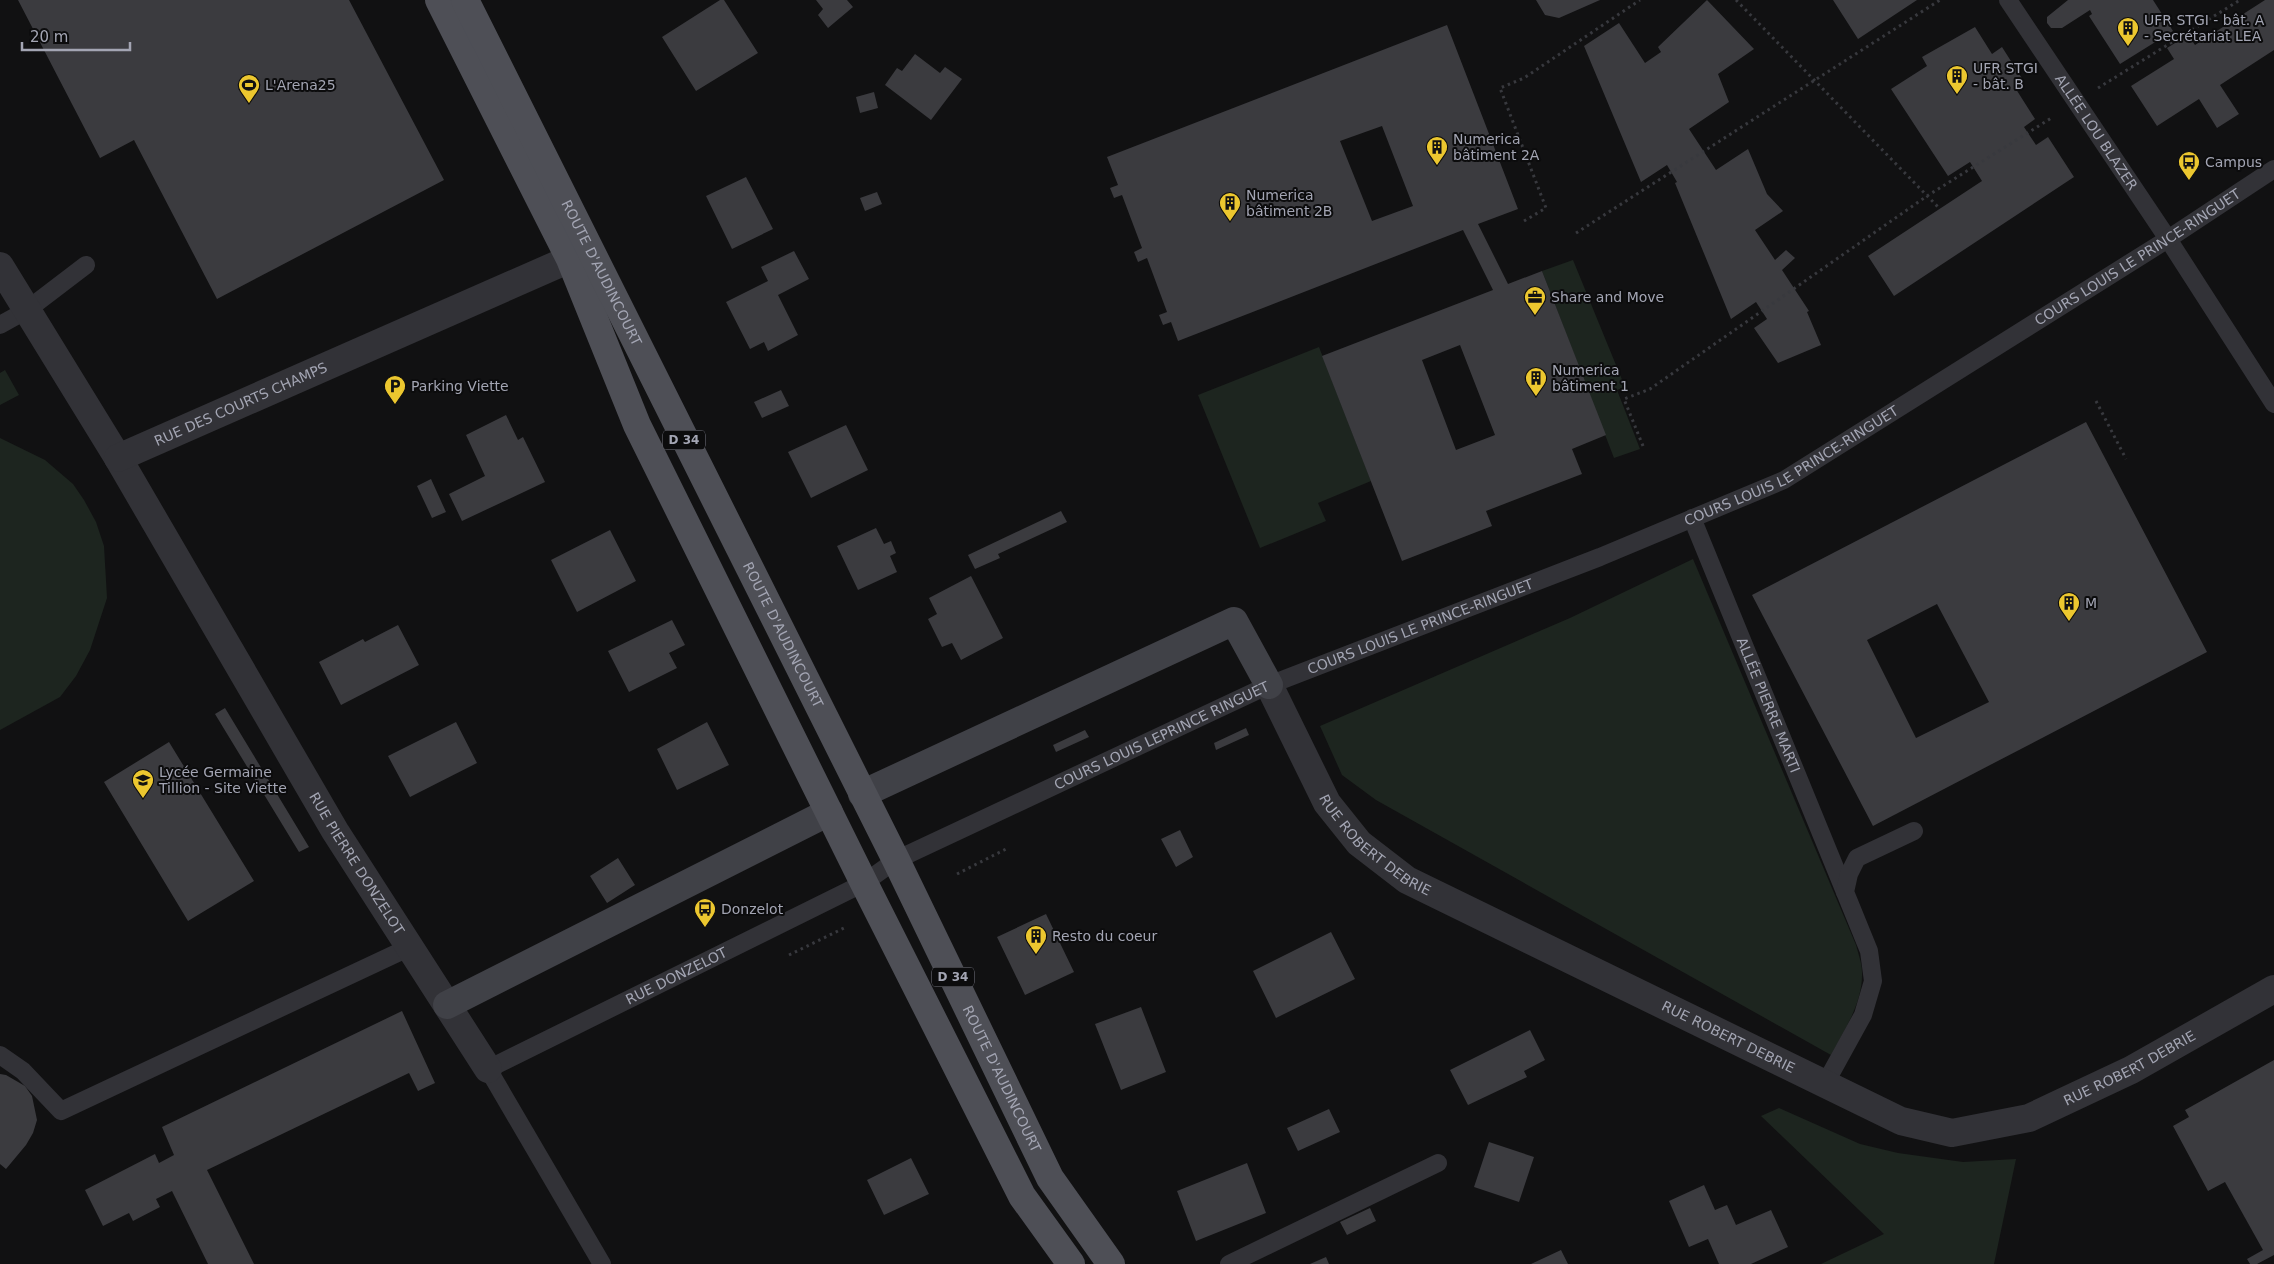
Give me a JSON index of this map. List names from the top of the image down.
{
  "streets": {
    "main road": ["ROUTE D'AUDINCOURT", "D 34"],
    "street": [
      "RUE DES COURTS CHAMPS",
      "COURS LOUIS LEPRINCE RINGUET",
      "RUE ROBERT DEBRIE",
      "RUE PIERRE DONZELOT"
    ],
    "lane": [
      "ALLÉE LOU BLAZER",
      "COURS LOUIS LE PRINCE-RINGUET",
      "ALLÉE PIERRE MARTI",
      "RUE DONZELOT"
    ]
  },
  "crossings": [
    ["ALLÉE LOU BLAZER", "COURS LOUIS LE PRINCE-RINGUET"],
    ["COURS LOUIS LE PRINCE-RINGUET", "ALLÉE PIERRE MARTI"],
    ["COURS LOUIS LE PRINCE-RINGUET", "COURS LOUIS LEPRINCE RINGUET"],
    ["COURS LOUIS LE PRINCE-RINGUET", "RUE ROBERT DEBRIE"],
    ["ROUTE D'AUDINCOURT", "RUE DES COURTS CHAMPS"],
    ["ROUTE D'AUDINCOURT", "COURS LOUIS LEPRINCE RINGUET"],
    ["ROUTE D'AUDINCOURT", "RUE DONZELOT"],
    ["RUE DES COURTS CHAMPS", "RUE PIERRE DONZELOT"],
    ["ALLÉE PIERRE MARTI", "RUE ROBERT DEBRIE"],
    ["COURS LOUIS LEPRINCE RINGUET", "RUE ROBERT DEBRIE"],
    ["COURS LOUIS LEPRINCE RINGUET", "RUE DONZELOT"],
    ["RUE PIERRE DONZELOT", "RUE DONZELOT"]
  ],
  "places": {
    "building": [
      "UFR STGI - bât. A - Secrétariat LEA",
      "UFR STGI - bât. B",
      "Numerica bâtiment 2A",
      "Numerica bâtiment 2B",
      "Numerica bâtiment 1",
      "M",
      "Resto du coeur"
    ],
    "sports": ["L'Arena25"],
    "bus stop": ["Campus", "Donzelot"],
    "office": ["Share and Move"],
    "parking": ["Parking Viette"],
    "school or university": ["Lycée Germaine Tillion - Site Viette"]
  },
  "scale_bar": "20 m"
}
